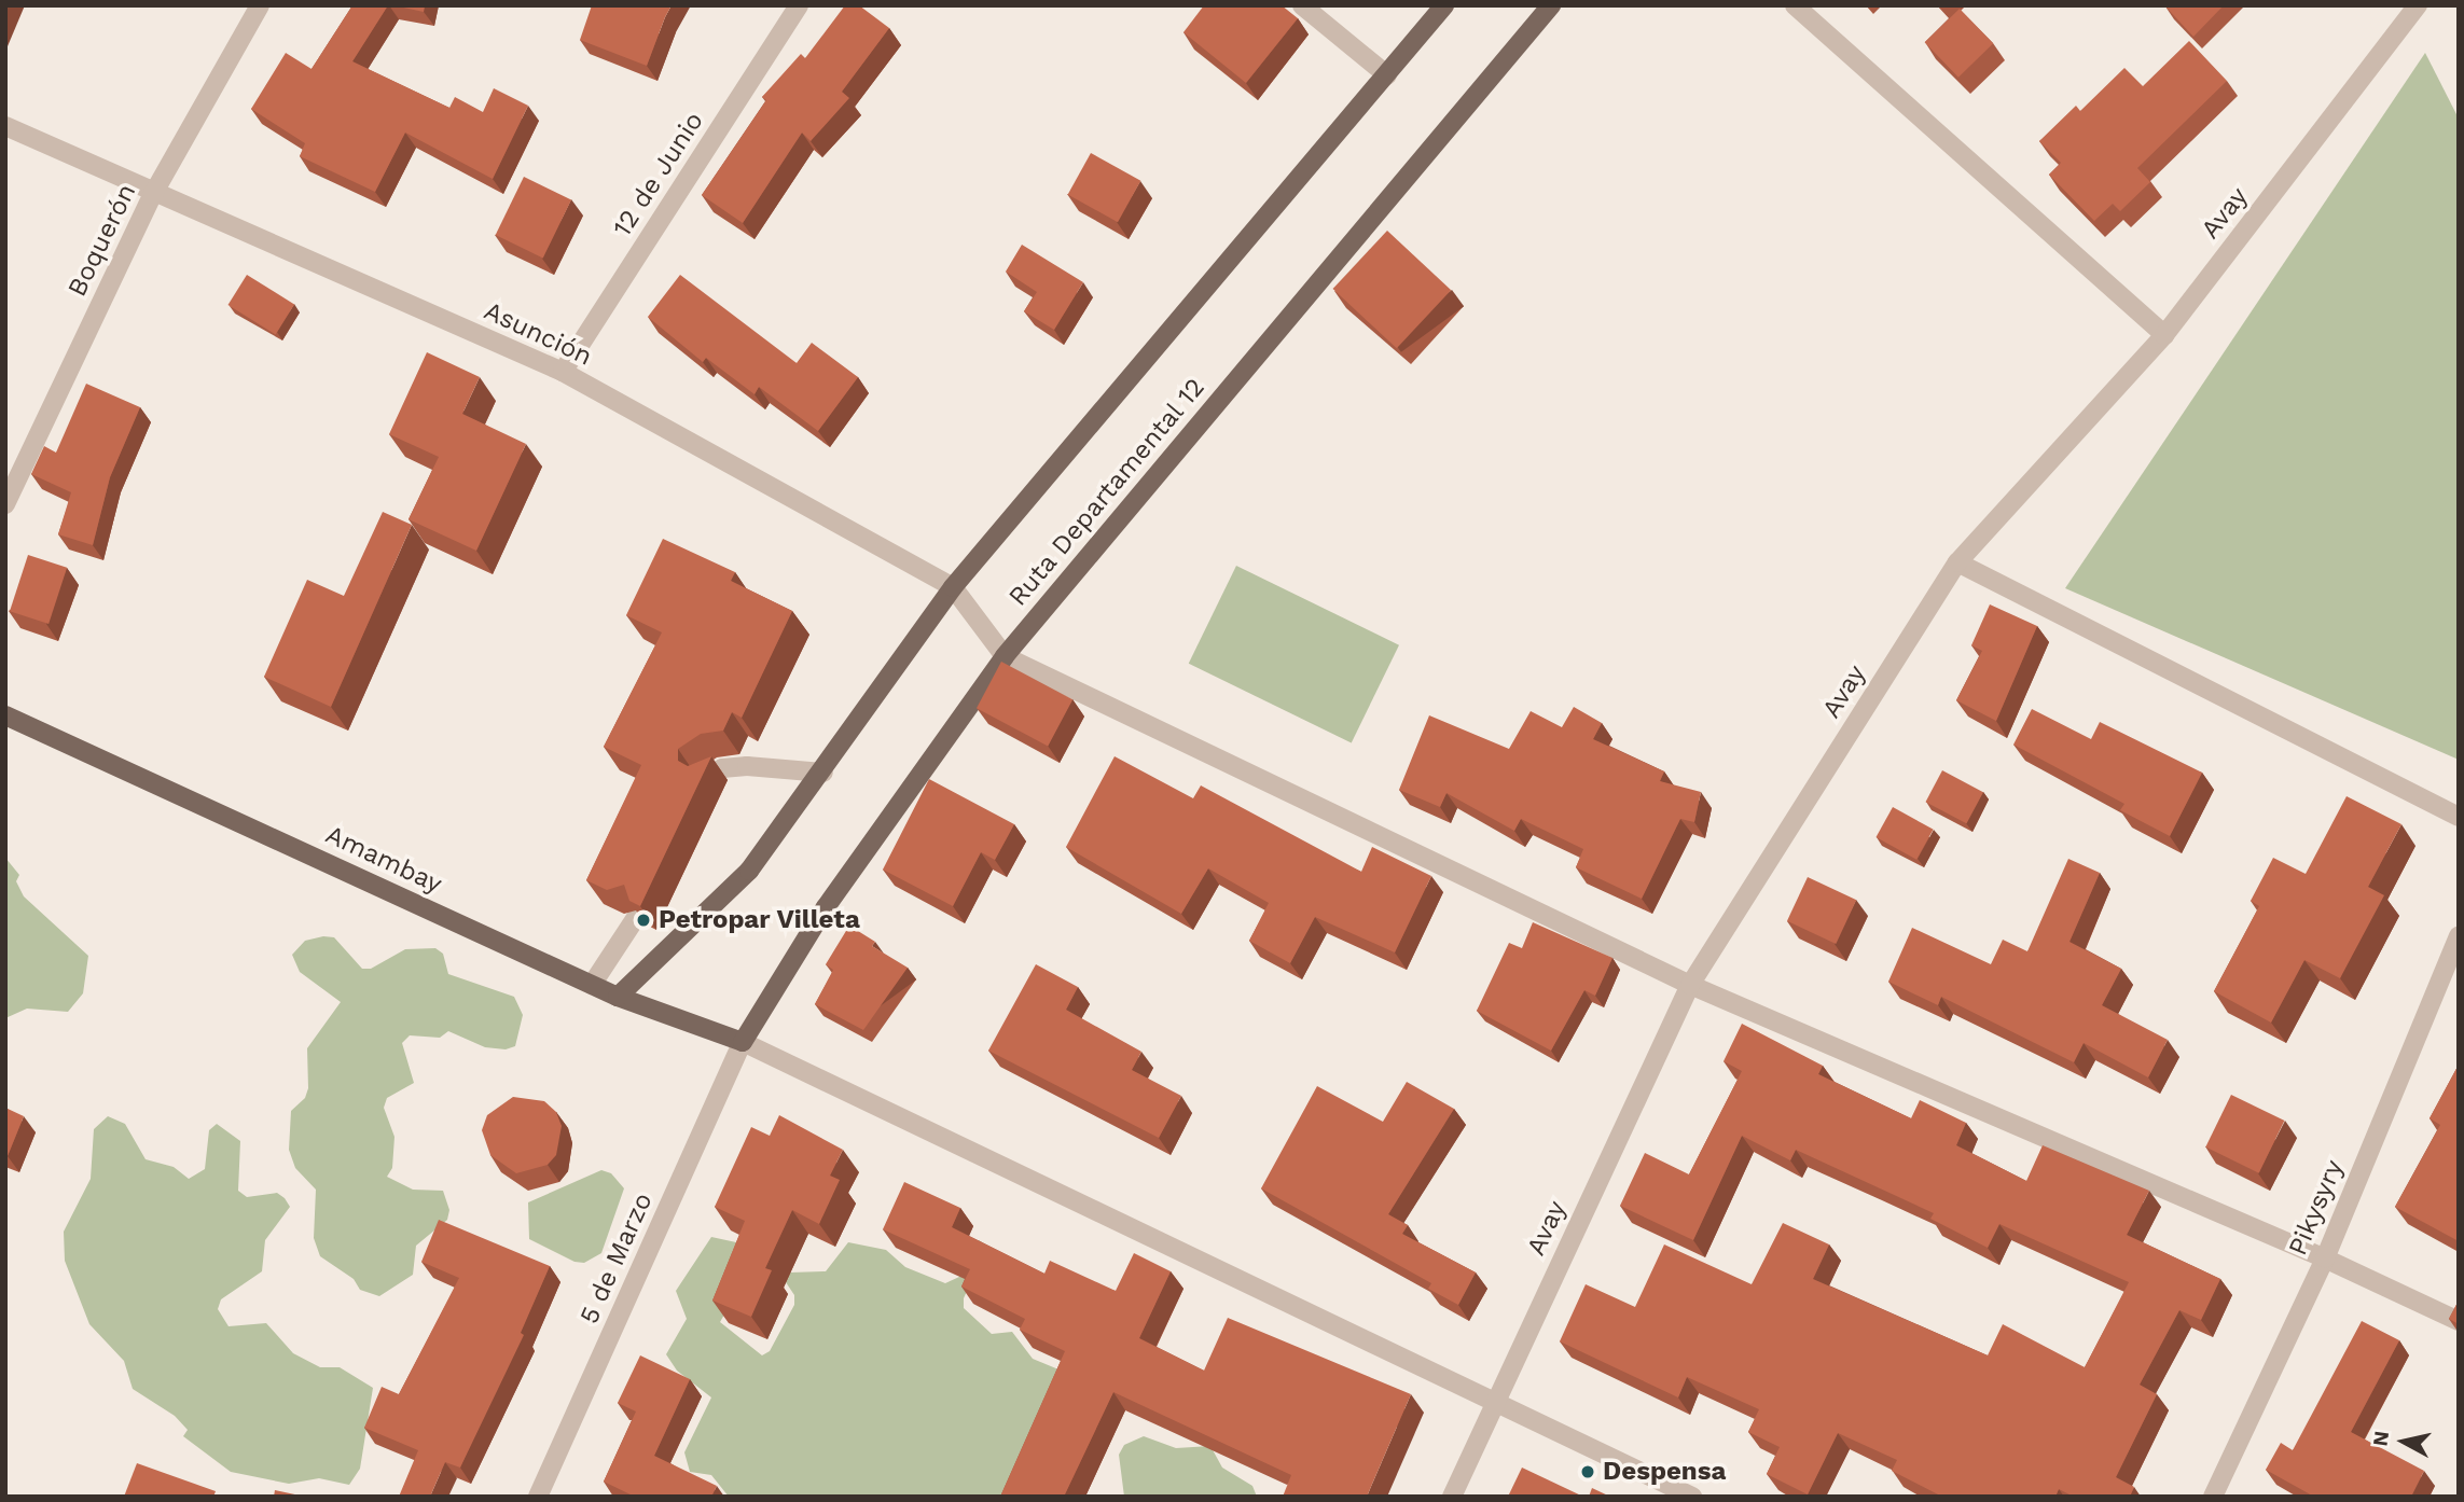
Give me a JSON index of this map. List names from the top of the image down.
{
  "streets": {
    "main road": ["Ruta Departamental 12", "Amambay"],
    "street": [
      "12 de Junio",
      "Avay",
      "Boquerón",
      "Asunción",
      "Pikysyry",
      "5 de Marzo"
    ]
  },
  "crossings": [
    ["12 de Junio", "Asunción"],
    ["Boquerón", "Asunción"],
    ["Asunción", "Ruta Departamental 12"],
    ["Ruta Departamental 12", "Amambay"],
    ["Ruta Departamental 12", "5 de Marzo"],
    ["Amambay", "5 de Marzo"]
  ],
  "places": ["Petropar Villeta", "Despensa"],
  "north": "left"
}
